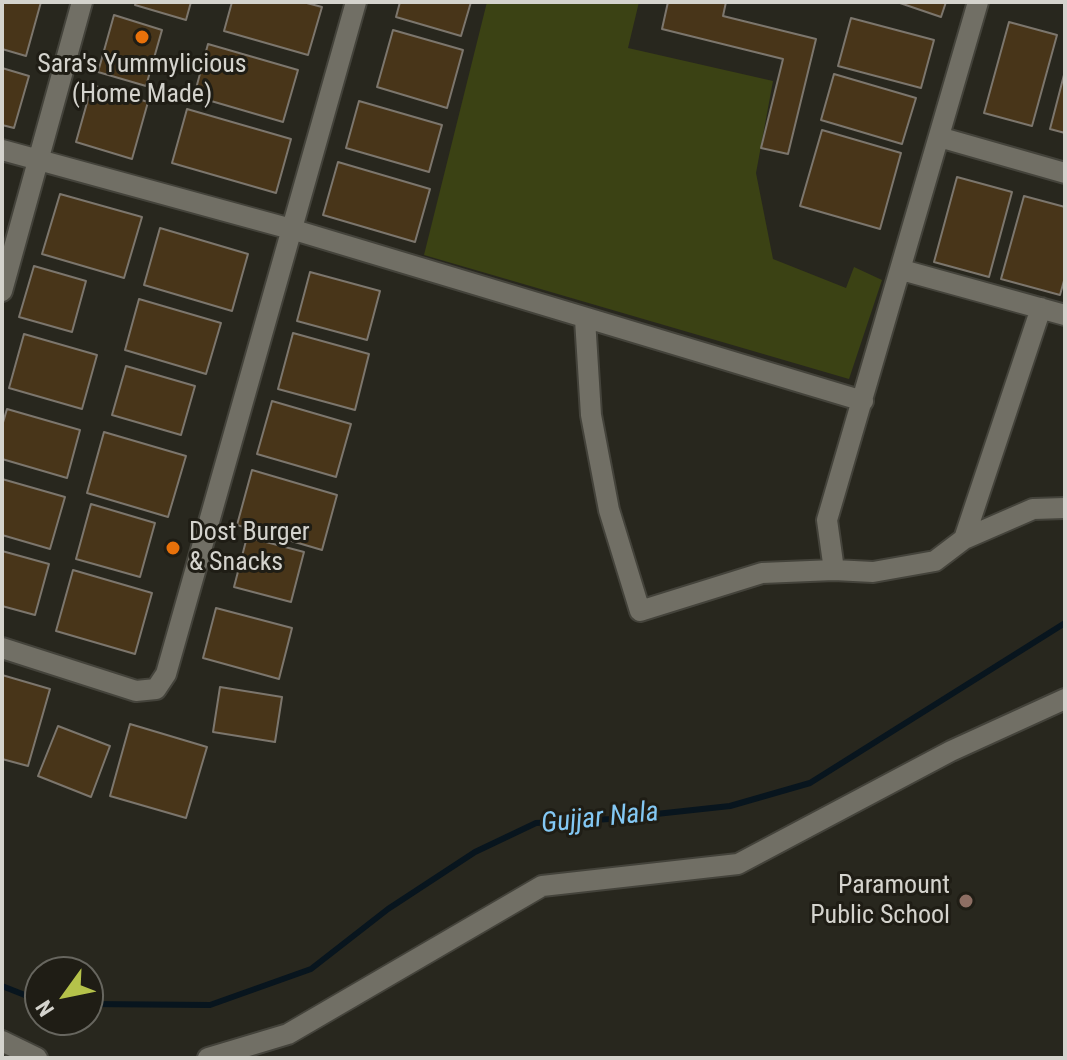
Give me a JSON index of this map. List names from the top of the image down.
{
  "water": ["Gujjar Nala"],
  "places": ["Sara's Yummylicious (Home Made)", "Dost Burger & Snacks", "Paramount Public School"],
  "north": "bottom left"
}
